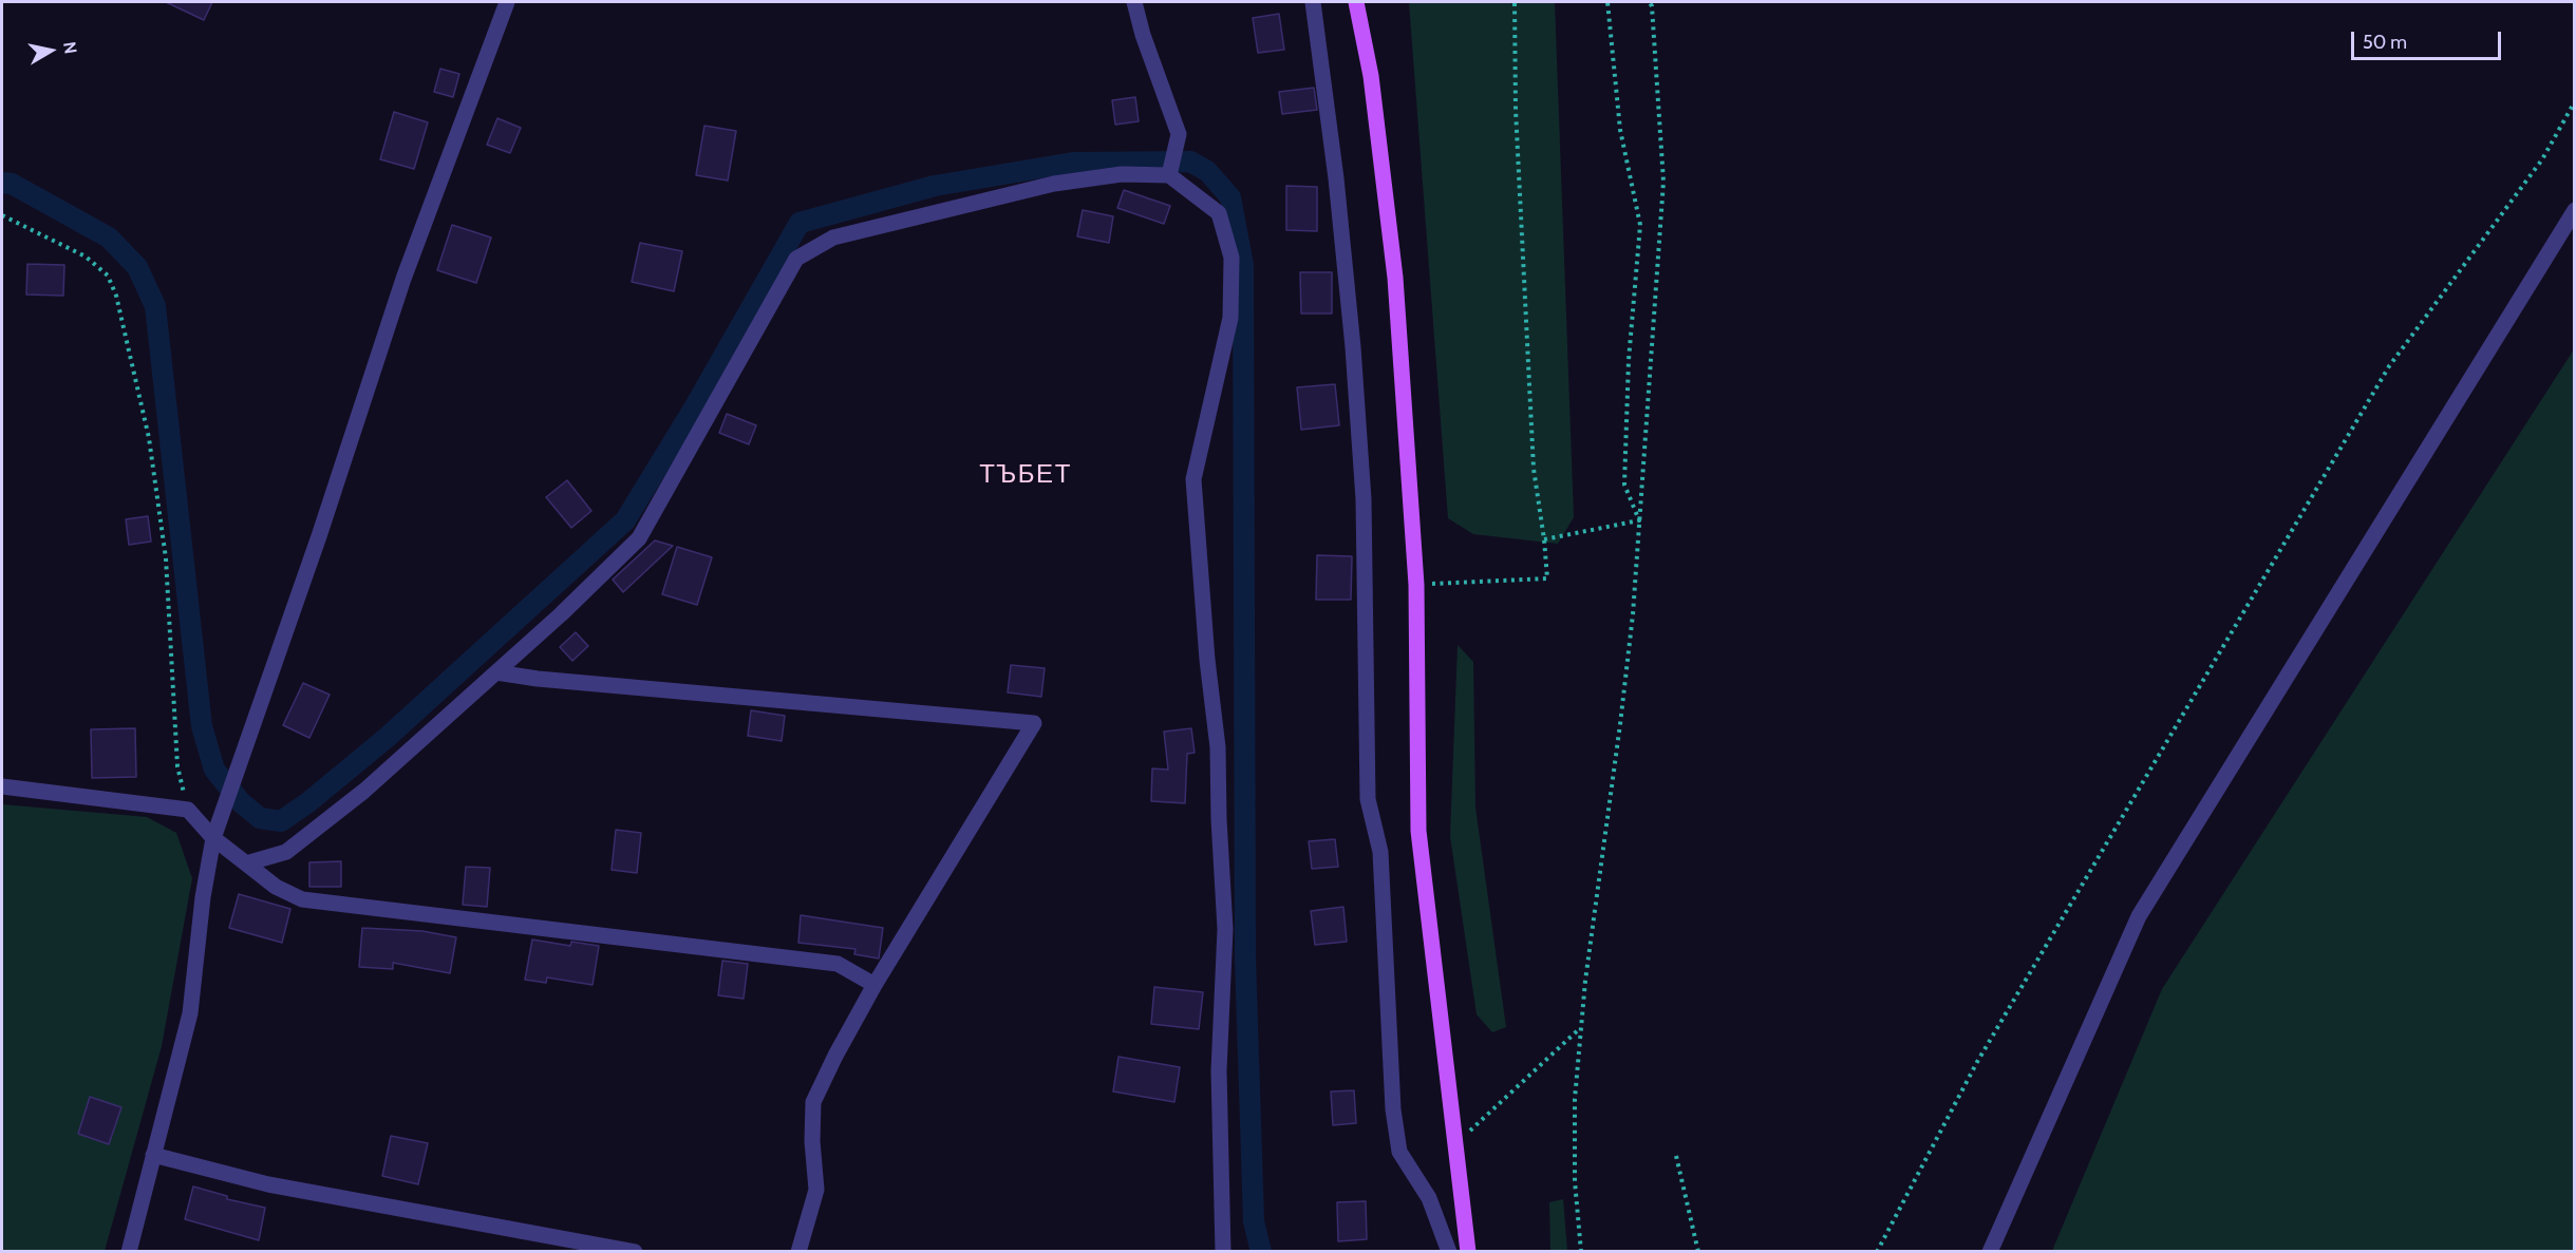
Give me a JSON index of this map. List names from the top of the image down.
{
  "districts": ["ТЪБЕТ"],
  "scale_bar": "50 m",
  "north": "right"
}
